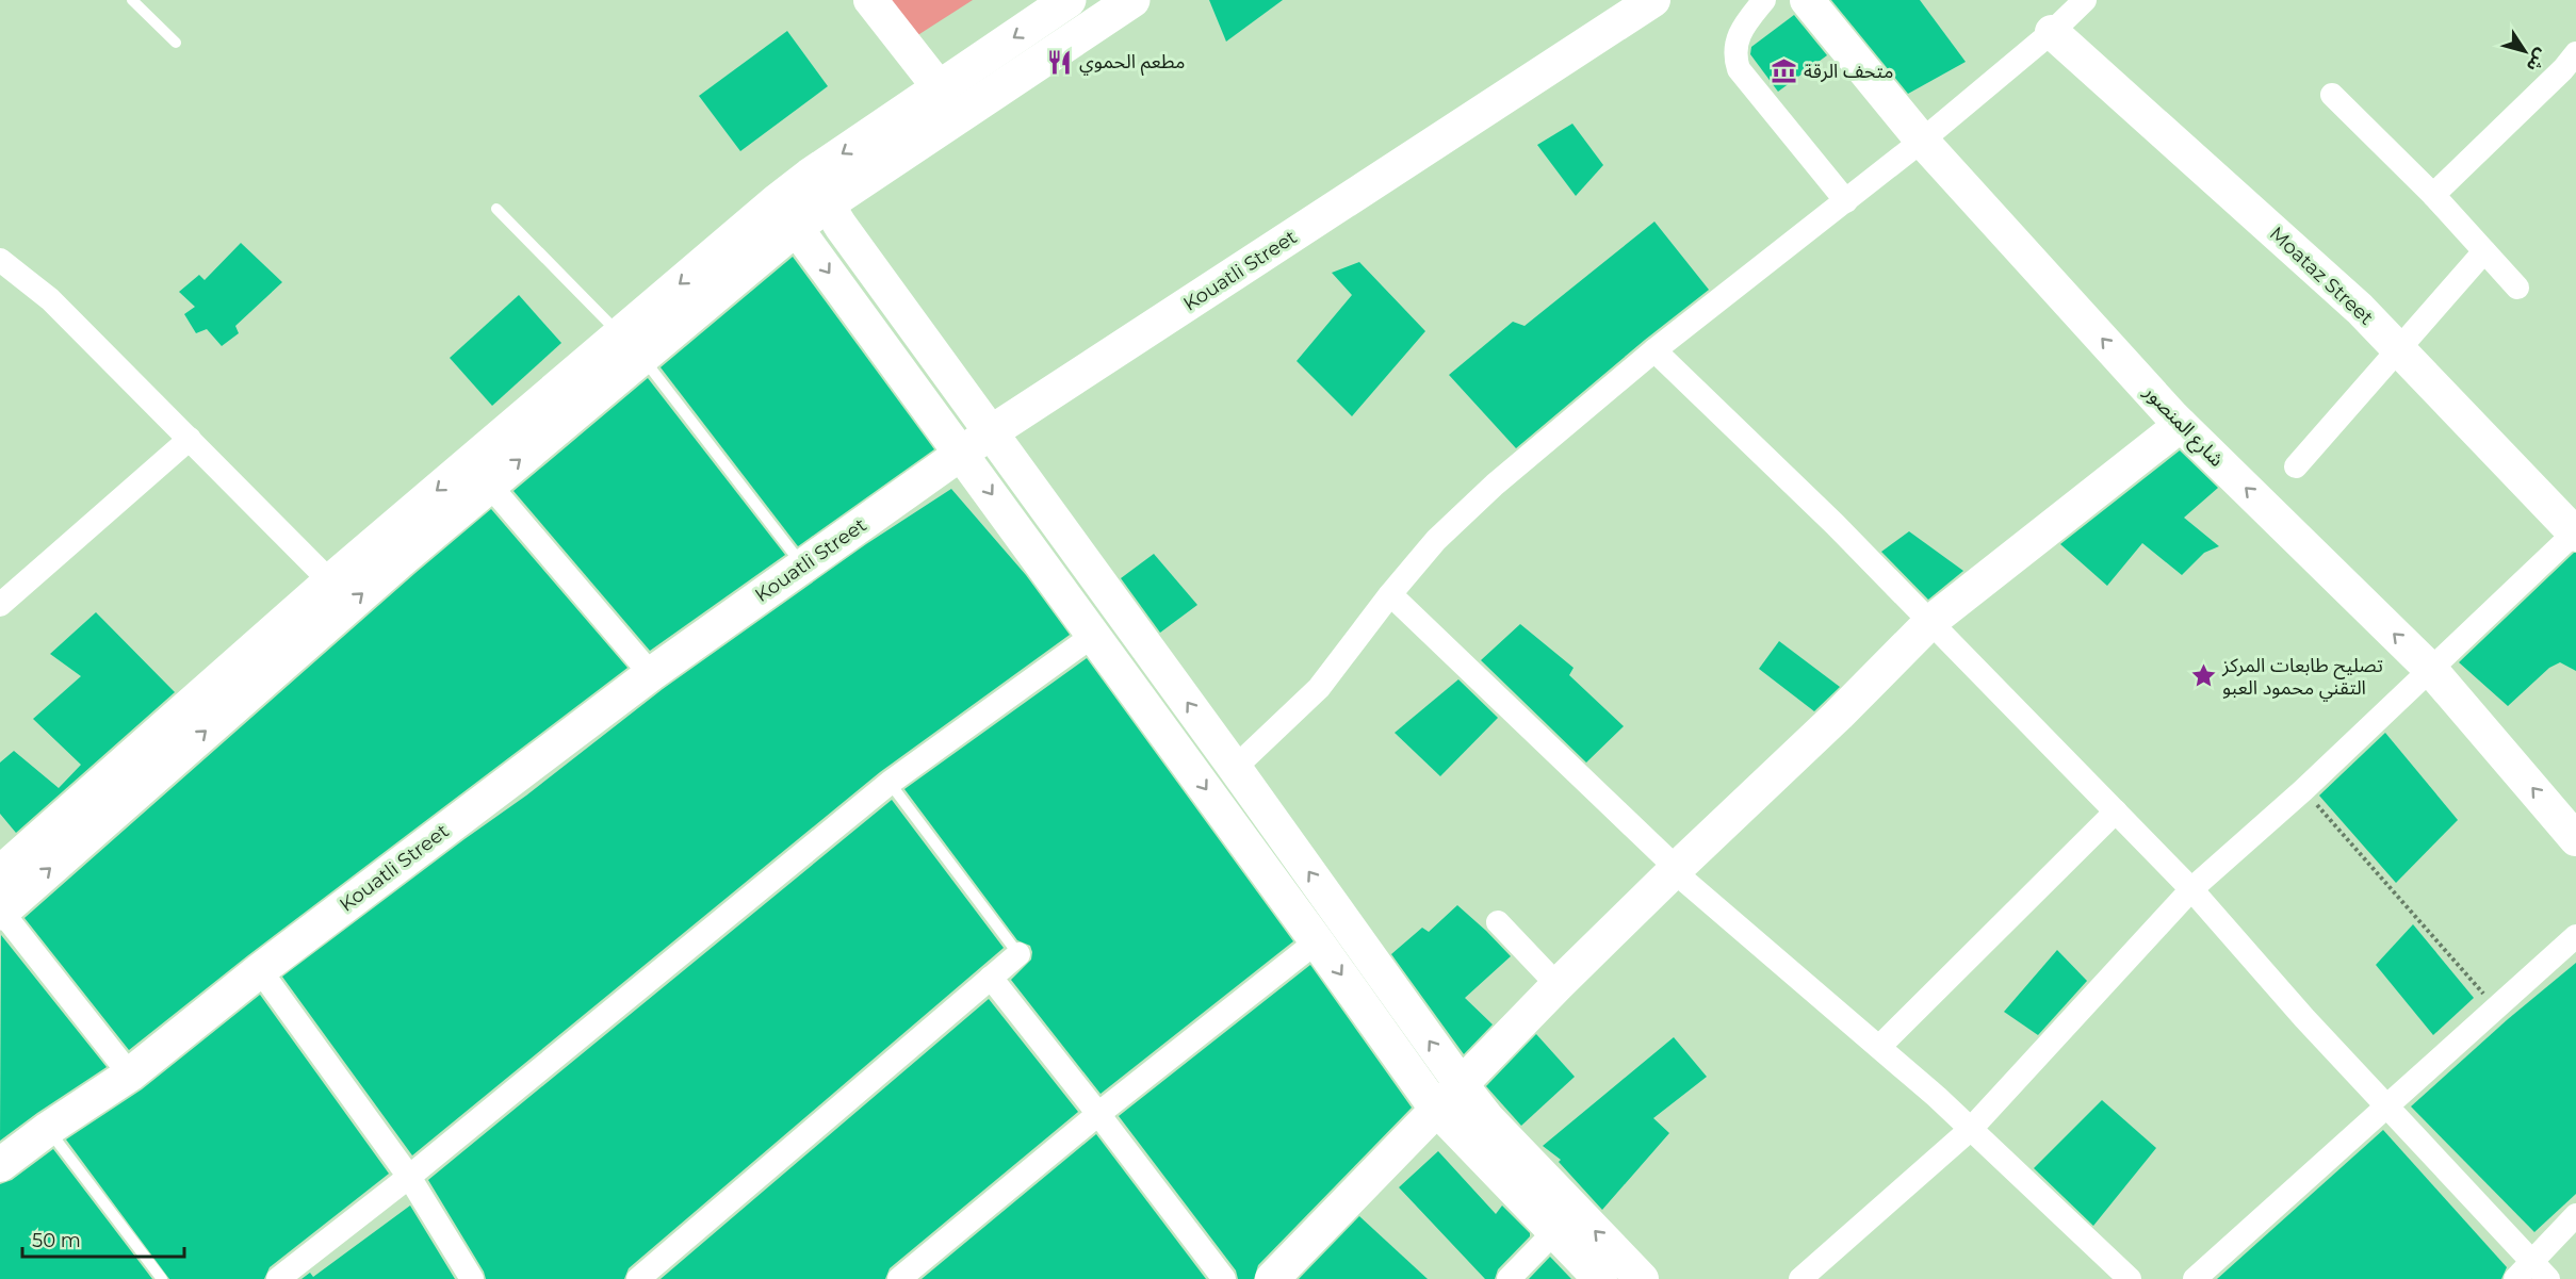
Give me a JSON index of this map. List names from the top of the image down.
{
  "streets": {
    "street": ["Kouatli Street", "Moataz Street", "شارع المنصور"]
  },
  "one_way": ["شارع المنصور"],
  "places": {
    "restaurant": ["مطعم الحموي"],
    "museum": ["متحف الرقة"],
    "place": ["تصليح طابعات المركز التقني محمود العبو"]
  },
  "scale_bar": "50 m",
  "north": "bottom right"
}
